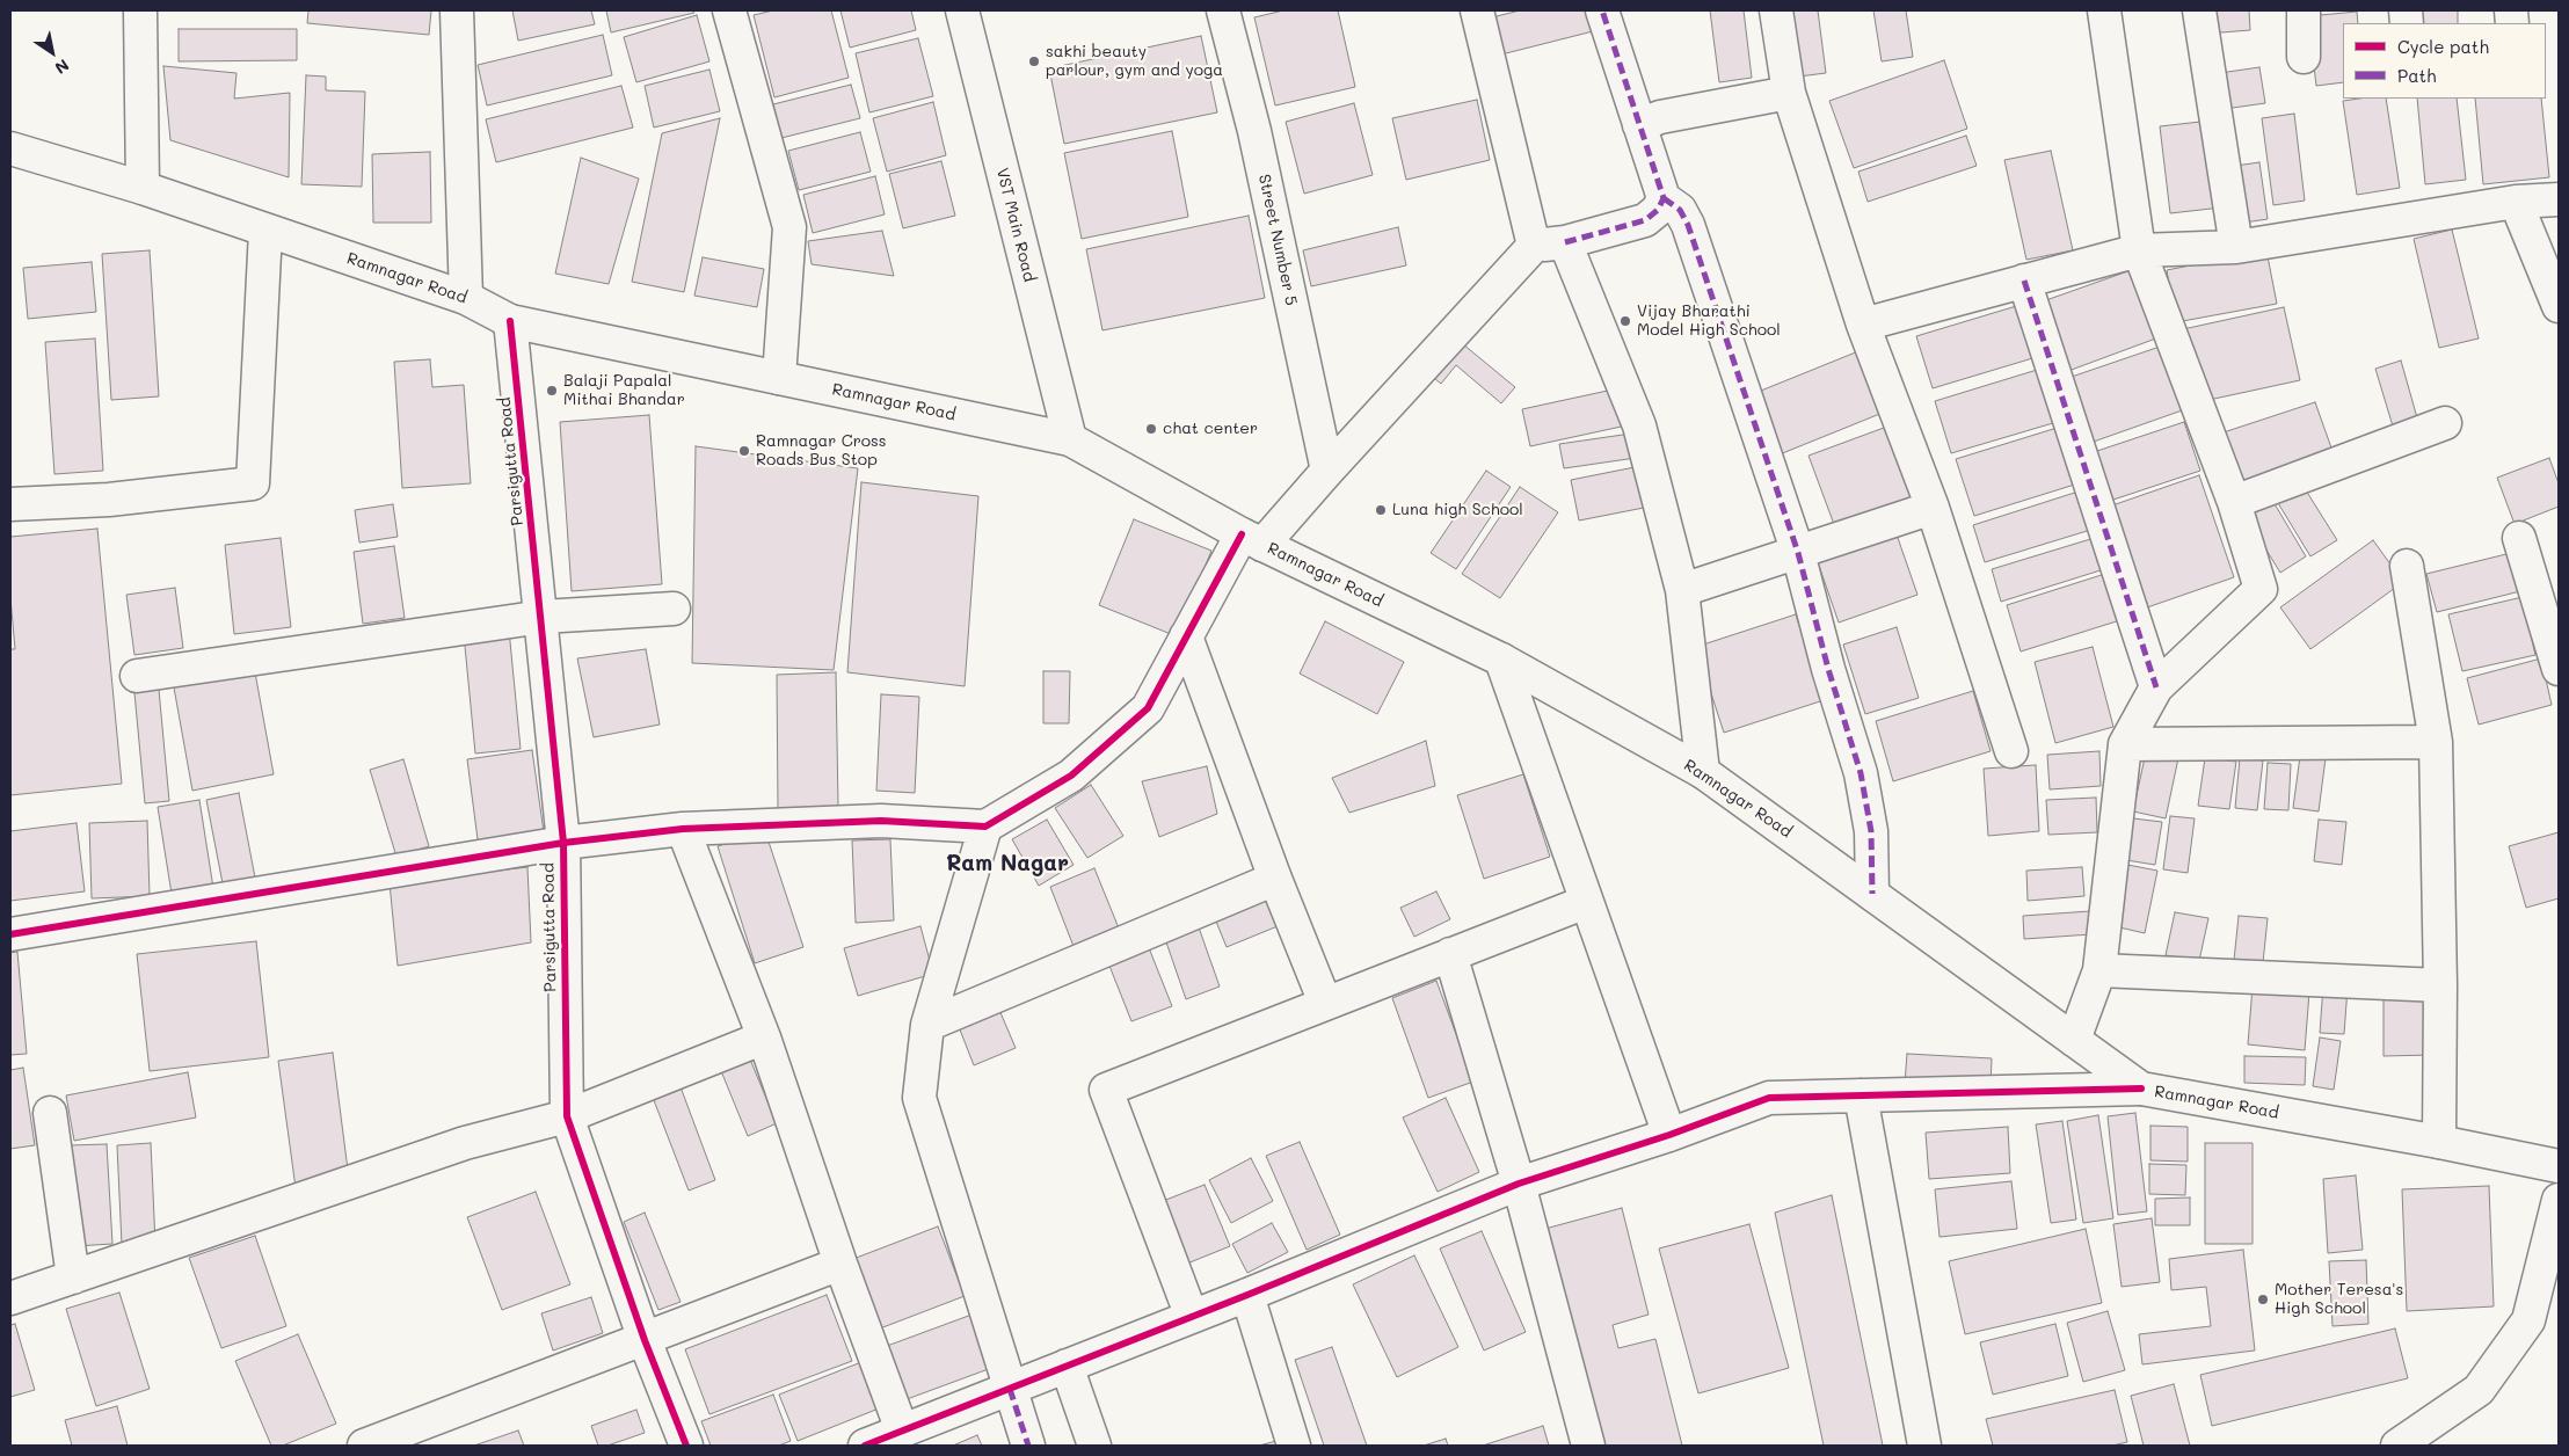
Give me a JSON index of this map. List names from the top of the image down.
{
  "streets": {
    "street": [
      "VST Main Road",
      "Street Number 5",
      "Ramnagar Road",
      "Parsigutta Road"
    ]
  },
  "crossings": [
    ["VST Main Road", "Ramnagar Road"],
    ["Ramnagar Road", "Parsigutta Road"]
  ],
  "districts": ["Ram Nagar"],
  "places": [
    "sakhi beauty parlour, gym and yoga",
    "Vijay Bharathi Model High School",
    "Balaji Papalal Mithai Bhandar",
    "chat center",
    "Ramnagar Cross Roads Bus Stop",
    "Luna high School",
    "Mother Teresa's High School"
  ],
  "legend": ["Cycle path", "Path"],
  "north": "bottom right"
}
